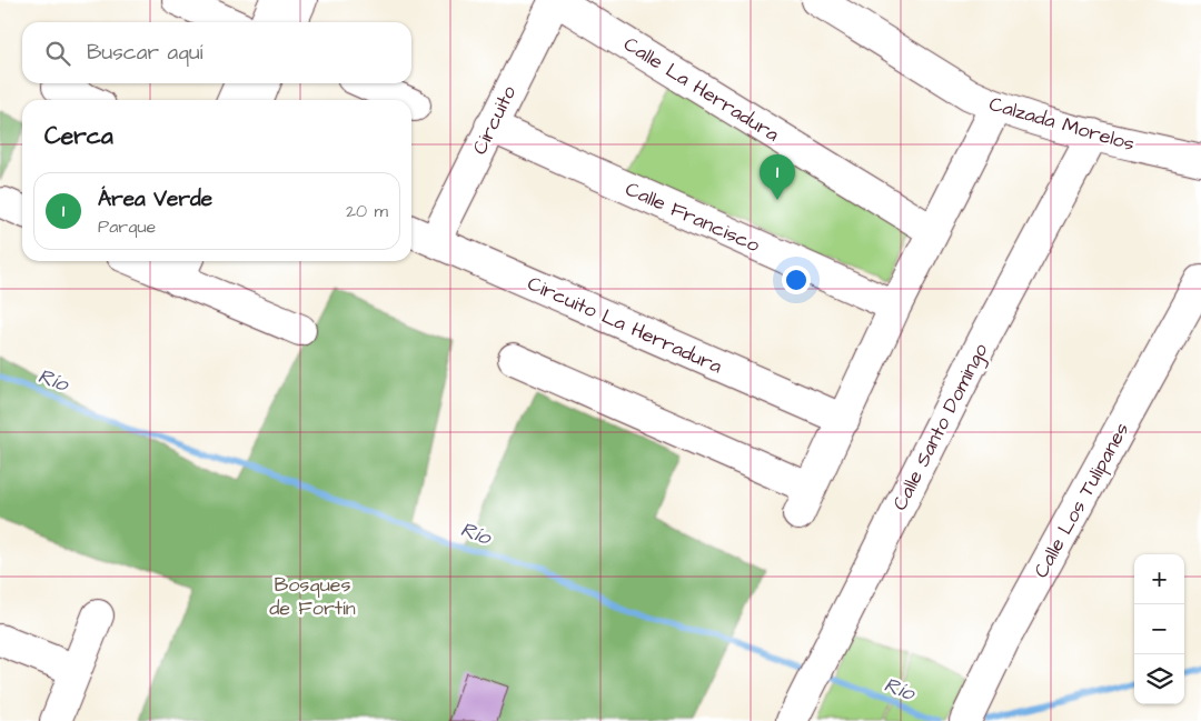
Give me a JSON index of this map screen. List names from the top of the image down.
{
  "streets": {
    "street": [
      "Calle La Herradura",
      "Circuito",
      "Calzada Morelos",
      "Calle Francisco",
      "Circuito La Herradura",
      "Calle Santo Domingo",
      "Calle Los Tulipanes"
    ]
  },
  "crossings": [
    ["Calle La Herradura", "Circuito"],
    ["Circuito", "Calle Francisco"],
    ["Circuito", "Circuito La Herradura"],
    ["Calzada Morelos", "Calle Santo Domingo"]
  ],
  "water": ["Río"],
  "parks": ["Bosques de Fortín"],
  "page": {
    "search": "Buscar aquí",
    "heading": "Cerca",
    "pins": "1",
    "list": [
      {
        "mark": "1",
        "name": "Área Verde",
        "note": "Parque",
        "value": "20 m"
      }
    ],
    "map_buttons": ["+", "−"]
  }
}
